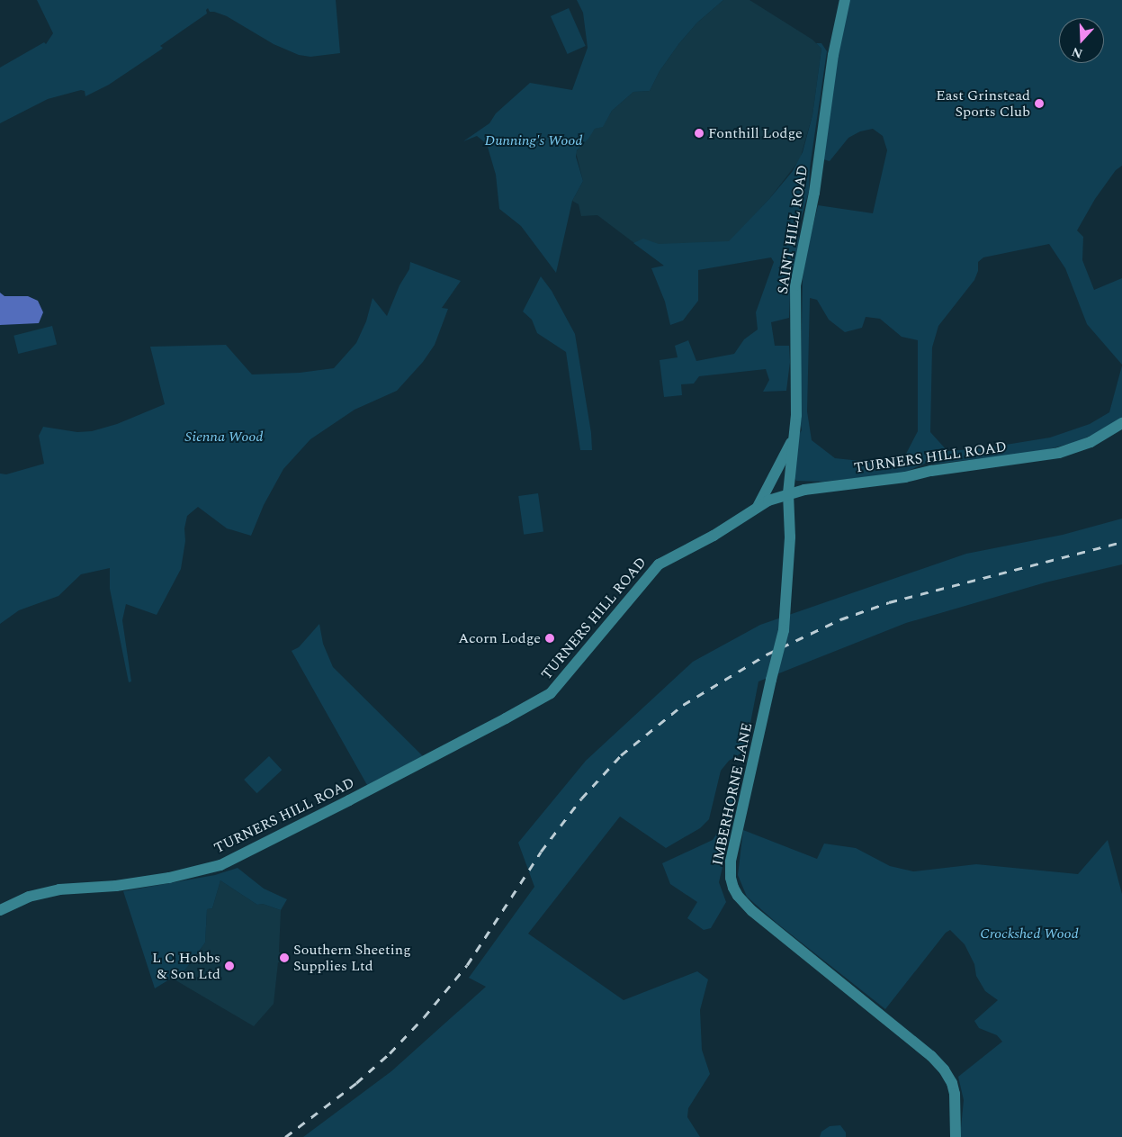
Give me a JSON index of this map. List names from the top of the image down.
{
  "streets": {
    "street": ["SAINT HILL ROAD", "TURNERS HILL ROAD", "IMBERHORNE LANE"]
  },
  "crossings": [
    ["SAINT HILL ROAD", "TURNERS HILL ROAD"],
    ["SAINT HILL ROAD", "IMBERHORNE LANE"],
    ["TURNERS HILL ROAD", "IMBERHORNE LANE"]
  ],
  "parks": ["Dunning's Wood", "Sienna Wood", "Crockshed Wood"],
  "places": [
    "East Grinstead Sports Club",
    "Fonthill Lodge",
    "Acorn Lodge",
    "Southern Sheeting Supplies Ltd",
    "L C Hobbs & Son Ltd"
  ],
  "north": "bottom"
}
